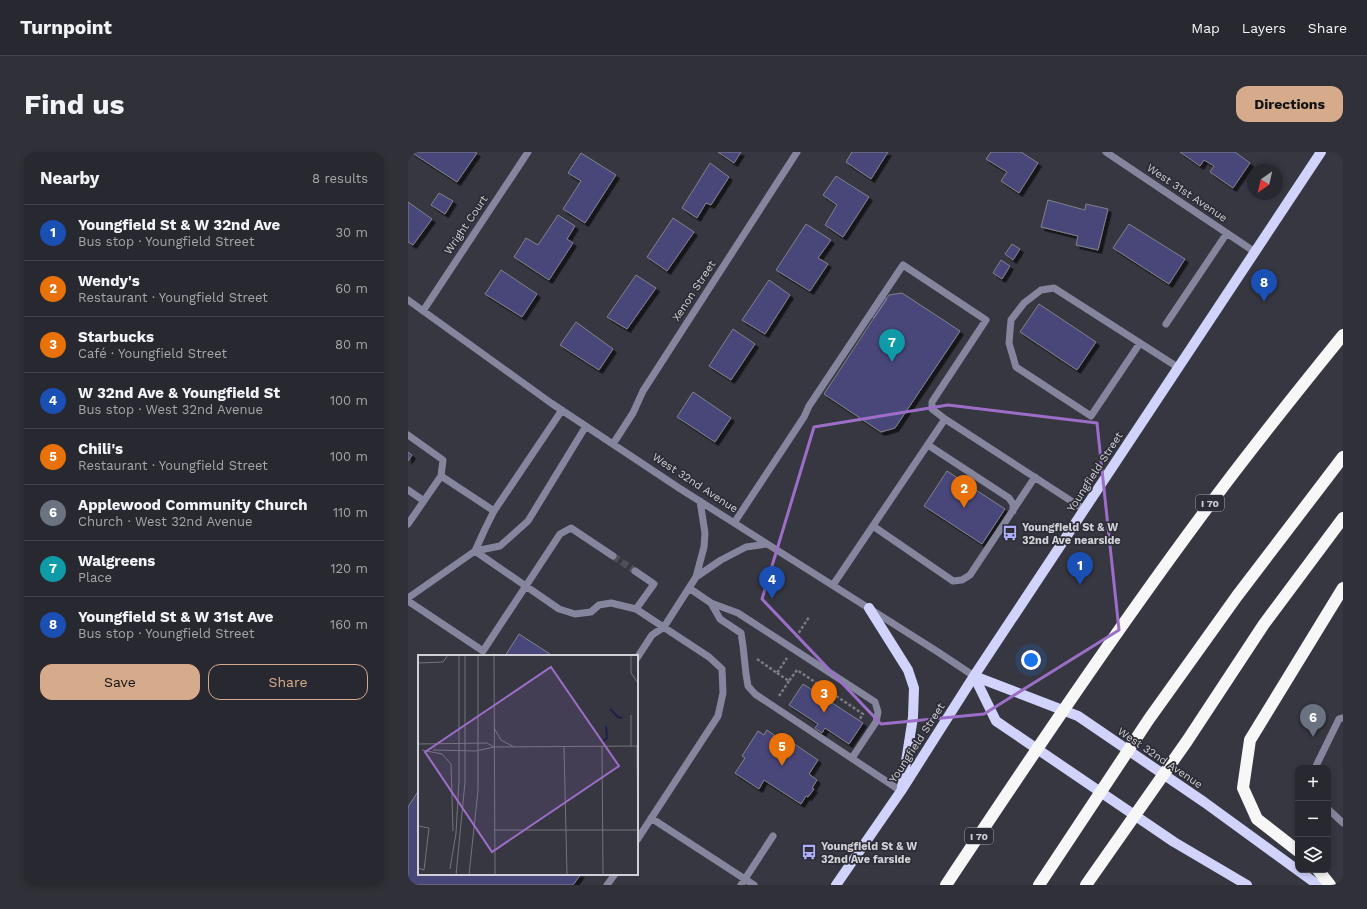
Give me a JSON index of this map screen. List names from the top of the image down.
{
  "streets": {
    "highway": ["I 70"],
    "main road": ["Youngfield Street", "West 32nd Avenue"],
    "street": ["West 31st Avenue", "Wright Court", "Xenon Street"]
  },
  "crossings": [
    ["West 31st Avenue", "Youngfield Street"],
    ["Wright Court", "West 32nd Avenue"],
    ["Xenon Street", "West 32nd Avenue"],
    ["Youngfield Street", "West 32nd Avenue"]
  ],
  "places": {
    "bus stop": ["Youngfield St & W 32nd Ave nearside", "Youngfield St & W 32nd Ave farside"]
  },
  "north": "bottom left",
  "page": {
    "header": "Turnpoint",
    "nav": ["Map", "Layers", "Share"],
    "buttons": [
      "Directions",
      ["Save", "Share"]
    ],
    "title": "Find us",
    "heading": ["Nearby", "8 results"],
    "list": [
      {
        "mark": "1",
        "name": "Youngfield St & W 32nd Ave",
        "note": "Bus stop · Youngfield Street",
        "value": "30 m"
      },
      {
        "mark": "2",
        "name": "Wendy's",
        "note": "Restaurant · Youngfield Street",
        "value": "60 m"
      },
      {
        "mark": "3",
        "name": "Starbucks",
        "note": "Café · Youngfield Street",
        "value": "80 m"
      },
      {
        "mark": "4",
        "name": "W 32nd Ave & Youngfield St",
        "note": "Bus stop · West 32nd Avenue",
        "value": "100 m"
      },
      {
        "mark": "5",
        "name": "Chili's",
        "note": "Restaurant · Youngfield Street",
        "value": "100 m"
      },
      {
        "mark": "6",
        "name": "Applewood Community Church",
        "note": "Church · West 32nd Avenue",
        "value": "110 m"
      },
      {
        "mark": "7",
        "name": "Walgreens",
        "note": "Place",
        "value": "120 m"
      },
      {
        "mark": "8",
        "name": "Youngfield St & W 31st Ave",
        "note": "Bus stop · Youngfield Street",
        "value": "160 m"
      }
    ],
    "pins": [
      "8",
      "7",
      "2",
      "1",
      "4",
      "3",
      "6",
      "5"
    ],
    "map_buttons": ["+", "−"]
  }
}
